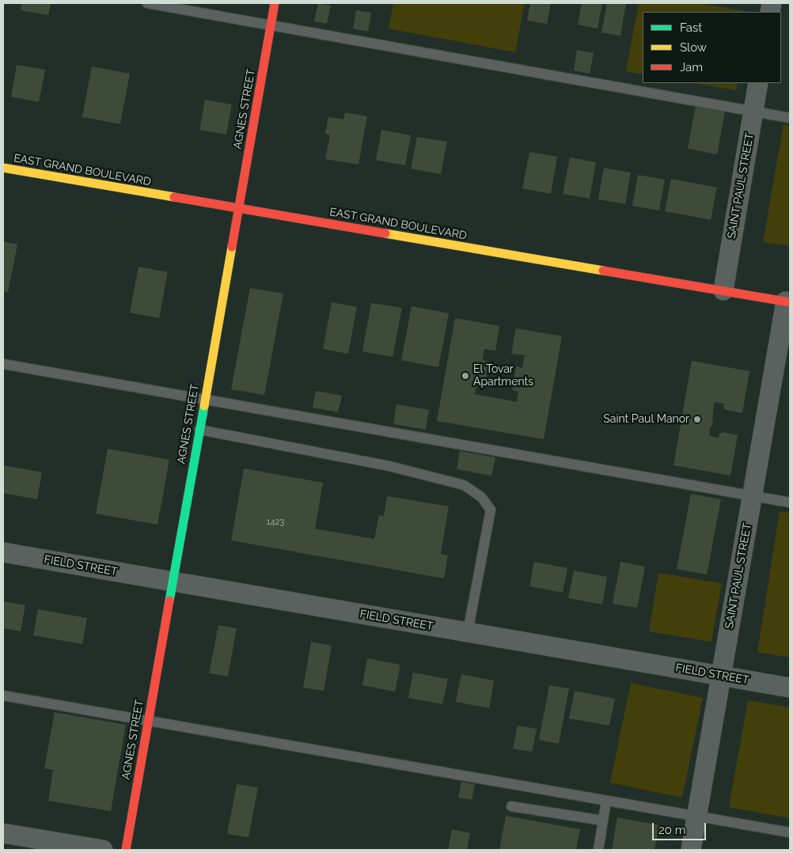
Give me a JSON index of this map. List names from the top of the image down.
{
  "streets": {
    "street": [
      "AGNES STREET",
      "EAST GRAND BOULEVARD",
      "SAINT PAUL STREET",
      "FIELD STREET"
    ]
  },
  "crossings": [
    ["AGNES STREET", "EAST GRAND BOULEVARD"],
    ["AGNES STREET", "FIELD STREET"],
    ["EAST GRAND BOULEVARD", "SAINT PAUL STREET"],
    ["SAINT PAUL STREET", "FIELD STREET"]
  ],
  "places": ["El Tovar Apartments", "Saint Paul Manor"],
  "house_numbers": ["1423"],
  "legend": ["Fast", "Slow", "Jam"],
  "scale_bar": "20 m"
}
